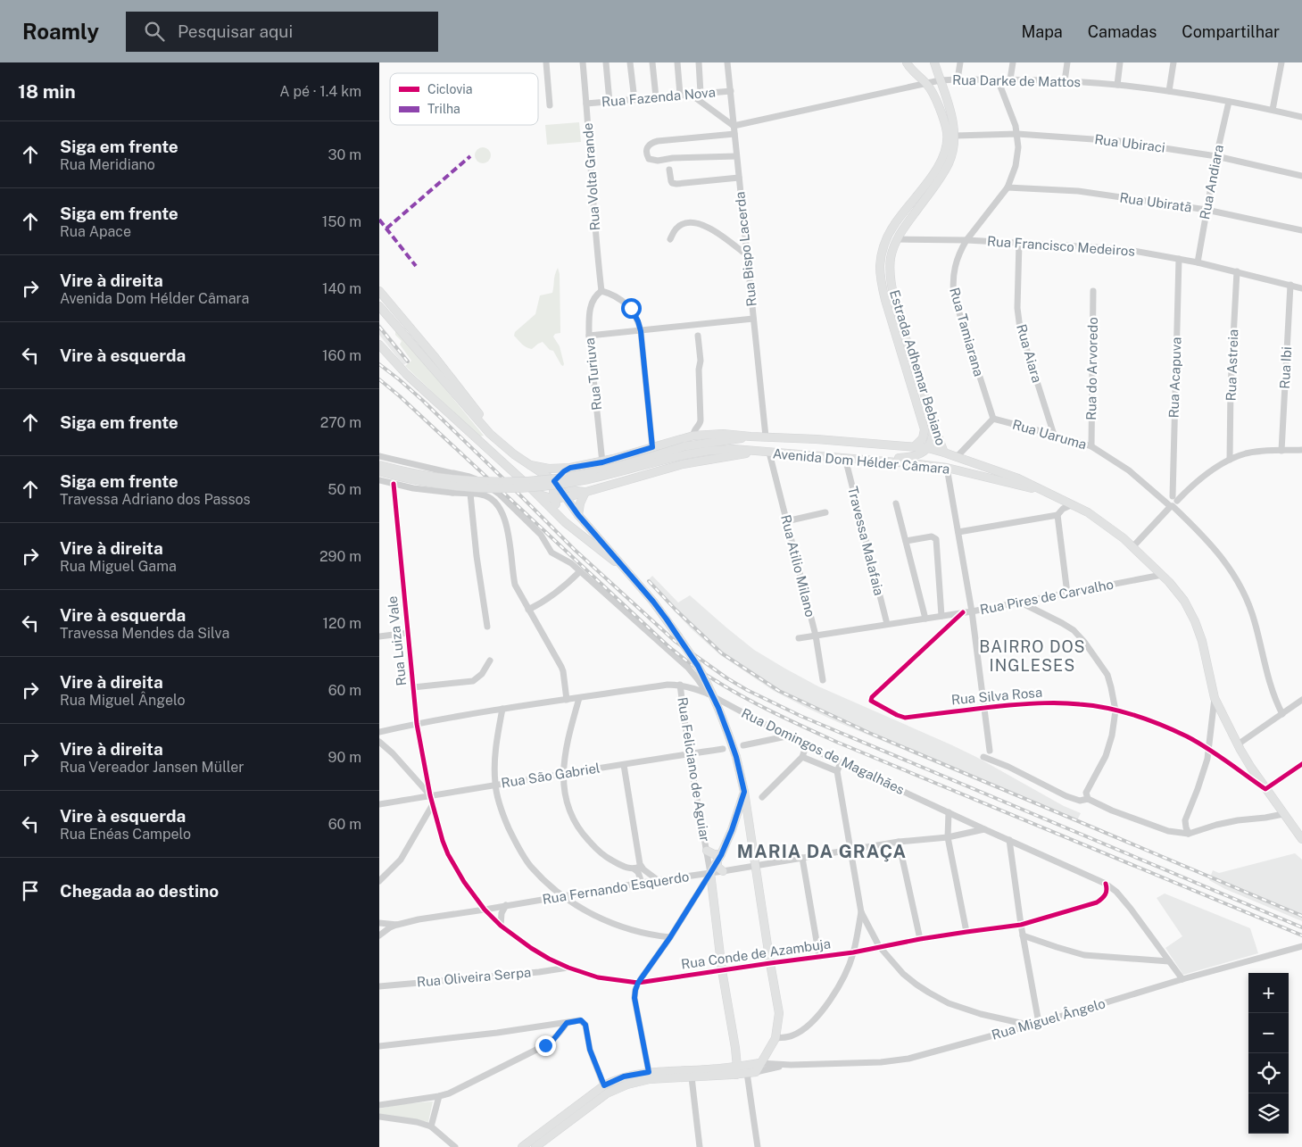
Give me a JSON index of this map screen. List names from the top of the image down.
{
  "streets": {
    "main road": [
      "Estrada Adhemar Bebiano",
      "Avenida Dom Hélder Câmara",
      "Rua Feliciano de Aguiar",
      "Rua Miguel Ângelo"
    ],
    "street": [
      "Rua Darke de Mattos",
      "Rua Fazenda Nova",
      "Rua Ubiraci",
      "Rua Volta Grande",
      "Rua Andiara",
      "Rua Ubiratã",
      "Rua Francisco Medeiros",
      "Rua Bispo Lacerda",
      "Rua Tamiarana",
      "Rua Aiara",
      "Rua Astreia",
      "Rua Ibi",
      "Rua do Arvoredo",
      "Rua Turiuva",
      "Rua Acapuva",
      "Rua Uaruma",
      "Travessa Malafaia",
      "Rua Atilio Milano",
      "Rua Pires de Carvalho",
      "Rua Luiza Vale",
      "Rua Silva Rosa",
      "Rua Domingos de Magalhães",
      "Rua São Gabriel",
      "Rua Fernando Esquerdo",
      "Rua Conde de Azambuja",
      "Rua Oliveira Serpa"
    ]
  },
  "crossings": [
    ["Rua Darke de Mattos", "Rua Andiara"],
    ["Rua Darke de Mattos", "Rua Bispo Lacerda"],
    ["Rua Darke de Mattos", "Rua Tamiarana"],
    ["Rua Darke de Mattos", "Estrada Adhemar Bebiano"],
    ["Rua Fazenda Nova", "Rua Volta Grande"],
    ["Rua Fazenda Nova", "Rua Bispo Lacerda"],
    ["Rua Ubiraci", "Rua Andiara"],
    ["Rua Ubiraci", "Rua Tamiarana"],
    ["Rua Ubiraci", "Estrada Adhemar Bebiano"],
    ["Rua Volta Grande", "Rua Turiuva"],
    ["Rua Andiara", "Rua Ubiratã"],
    ["Rua Andiara", "Rua Francisco Medeiros"],
    ["Rua Ubiratã", "Rua Tamiarana"],
    ["Rua Francisco Medeiros", "Rua Tamiarana"],
    ["Rua Francisco Medeiros", "Rua Aiara"],
    ["Rua Francisco Medeiros", "Rua Astreia"],
    ["Rua Francisco Medeiros", "Estrada Adhemar Bebiano"],
    ["Rua Francisco Medeiros", "Rua Ibi"],
    ["Rua Francisco Medeiros", "Rua Acapuva"],
    ["Rua Bispo Lacerda", "Avenida Dom Hélder Câmara"],
    ["Rua Tamiarana", "Rua Uaruma"],
    ["Rua Aiara", "Rua Uaruma"],
    ["Estrada Adhemar Bebiano", "Avenida Dom Hélder Câmara"],
    ["Rua do Arvoredo", "Rua Uaruma"],
    ["Rua Turiuva", "Avenida Dom Hélder Câmara"],
    ["Avenida Dom Hélder Câmara", "Travessa Malafaia"],
    ["Avenida Dom Hélder Câmara", "Rua Atilio Milano"],
    ["Avenida Dom Hélder Câmara", "Rua Pires de Carvalho"],
    ["Avenida Dom Hélder Câmara", "Rua Silva Rosa"],
    ["Travessa Malafaia", "Rua Pires de Carvalho"],
    ["Rua Atilio Milano", "Rua Pires de Carvalho"],
    ["Rua Pires de Carvalho", "Rua Silva Rosa"],
    ["Rua Luiza Vale", "Rua Domingos de Magalhães"],
    ["Rua Luiza Vale", "Rua São Gabriel"],
    ["Rua Luiza Vale", "Rua Conde de Azambuja"],
    ["Rua Domingos de Magalhães", "Rua Feliciano de Aguiar"],
    ["Rua Domingos de Magalhães", "Rua Fernando Esquerdo"],
    ["Rua Domingos de Magalhães", "Rua Conde de Azambuja"],
    ["Rua Domingos de Magalhães", "Rua Miguel Ângelo"],
    ["Rua Feliciano de Aguiar", "Rua São Gabriel"],
    ["Rua Feliciano de Aguiar", "Rua Fernando Esquerdo"],
    ["Rua Feliciano de Aguiar", "Rua Conde de Azambuja"],
    ["Rua Feliciano de Aguiar", "Rua Miguel Ângelo"],
    ["Rua São Gabriel", "Rua Conde de Azambuja"],
    ["Rua Fernando Esquerdo", "Rua Conde de Azambuja"],
    ["Rua Conde de Azambuja", "Rua Oliveira Serpa"]
  ],
  "districts": ["BAIRRO DOS INGLESES", "MARIA DA GRAÇA"],
  "legend": ["Ciclovia", "Trilha"],
  "page": {
    "header": "Roamly",
    "search": "Pesquisar aqui",
    "nav": ["Mapa", "Camadas", "Compartilhar"],
    "heading": ["18 min", "A pé · 1.4 km"],
    "list": [
      ["Siga em frente", "Rua Meridiano", "30 m"],
      ["Siga em frente", "Rua Apace", "150 m"],
      ["Vire à direita", "Avenida Dom Hélder Câmara", "140 m"],
      ["Vire à esquerda", "160 m"],
      ["Siga em frente", "270 m"],
      ["Siga em frente", "Travessa Adriano dos Passos", "50 m"],
      ["Vire à direita", "Rua Miguel Gama", "290 m"],
      ["Vire à esquerda", "Travessa Mendes da Silva", "120 m"],
      ["Vire à direita", "Rua Miguel Ângelo", "60 m"],
      ["Vire à direita", "Rua Vereador Jansen Müller", "90 m"],
      ["Vire à esquerda", "Rua Enéas Campelo", "60 m"],
      "Chegada ao destino"
    ],
    "map_buttons": ["+", "−"]
  }
}
